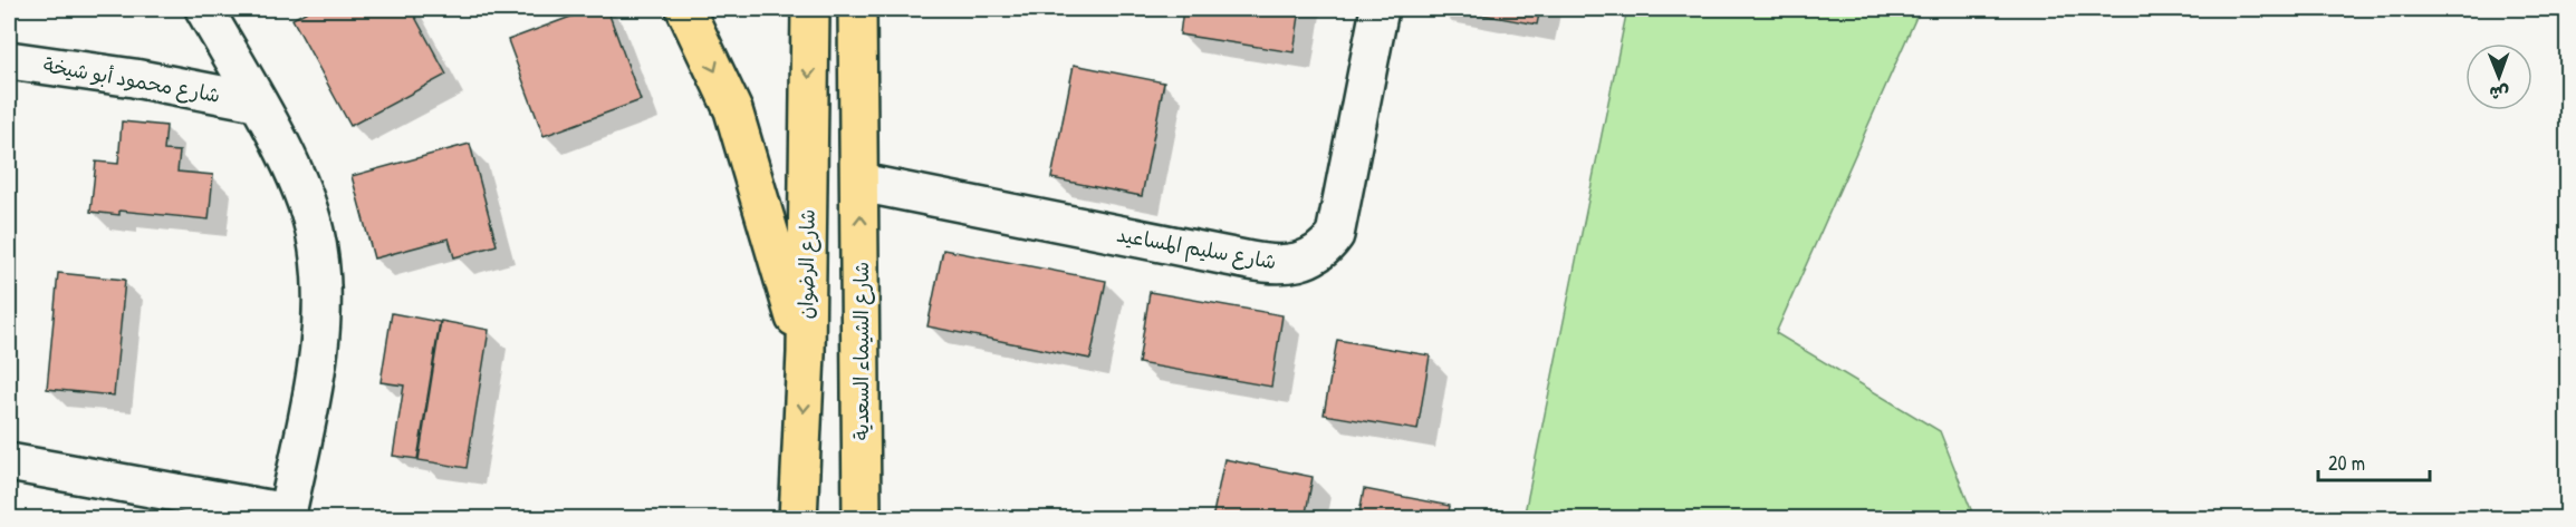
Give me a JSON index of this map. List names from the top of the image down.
{
  "streets": {
    "main road": ["شارع الرضوان", "شارع الشيماء السعدية"],
    "street": ["شارع محمود أبو شيخة", "شارع سليم المساعيد"]
  },
  "crossings": [
    ["شارع سليم المساعيد", "شارع الشيماء السعدية"]
  ],
  "scale_bar": "20 m",
  "north": "bottom"
}
